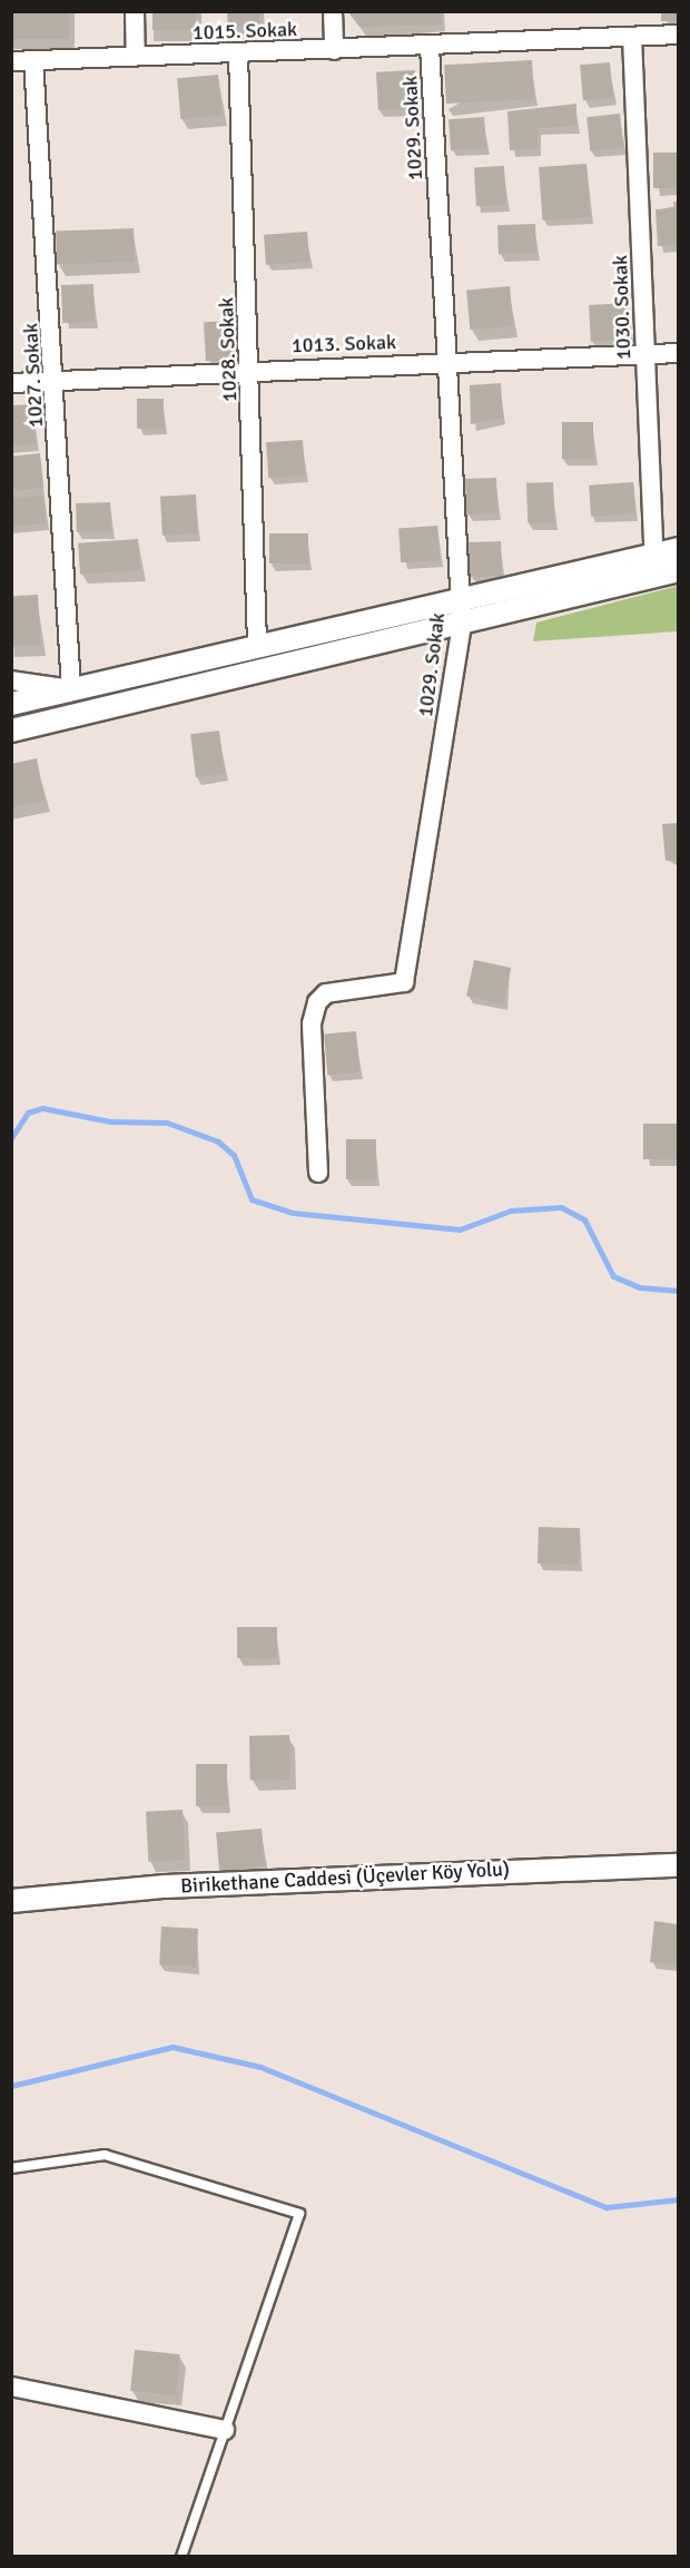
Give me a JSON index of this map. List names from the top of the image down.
{
  "streets": {
    "street": [
      "1015. Sokak",
      "1029. Sokak",
      "1030. Sokak",
      "1013. Sokak",
      "1028. Sokak",
      "1027. Sokak",
      "Birikethane Caddesi (Üçevler Köy Yolu)"
    ]
  },
  "crossings": [
    ["1015. Sokak", "1029. Sokak"],
    ["1015. Sokak", "1030. Sokak"],
    ["1015. Sokak", "1028. Sokak"],
    ["1015. Sokak", "1027. Sokak"],
    ["1029. Sokak", "1013. Sokak"],
    ["1030. Sokak", "1013. Sokak"],
    ["1013. Sokak", "1028. Sokak"],
    ["1013. Sokak", "1027. Sokak"]
  ]
}
